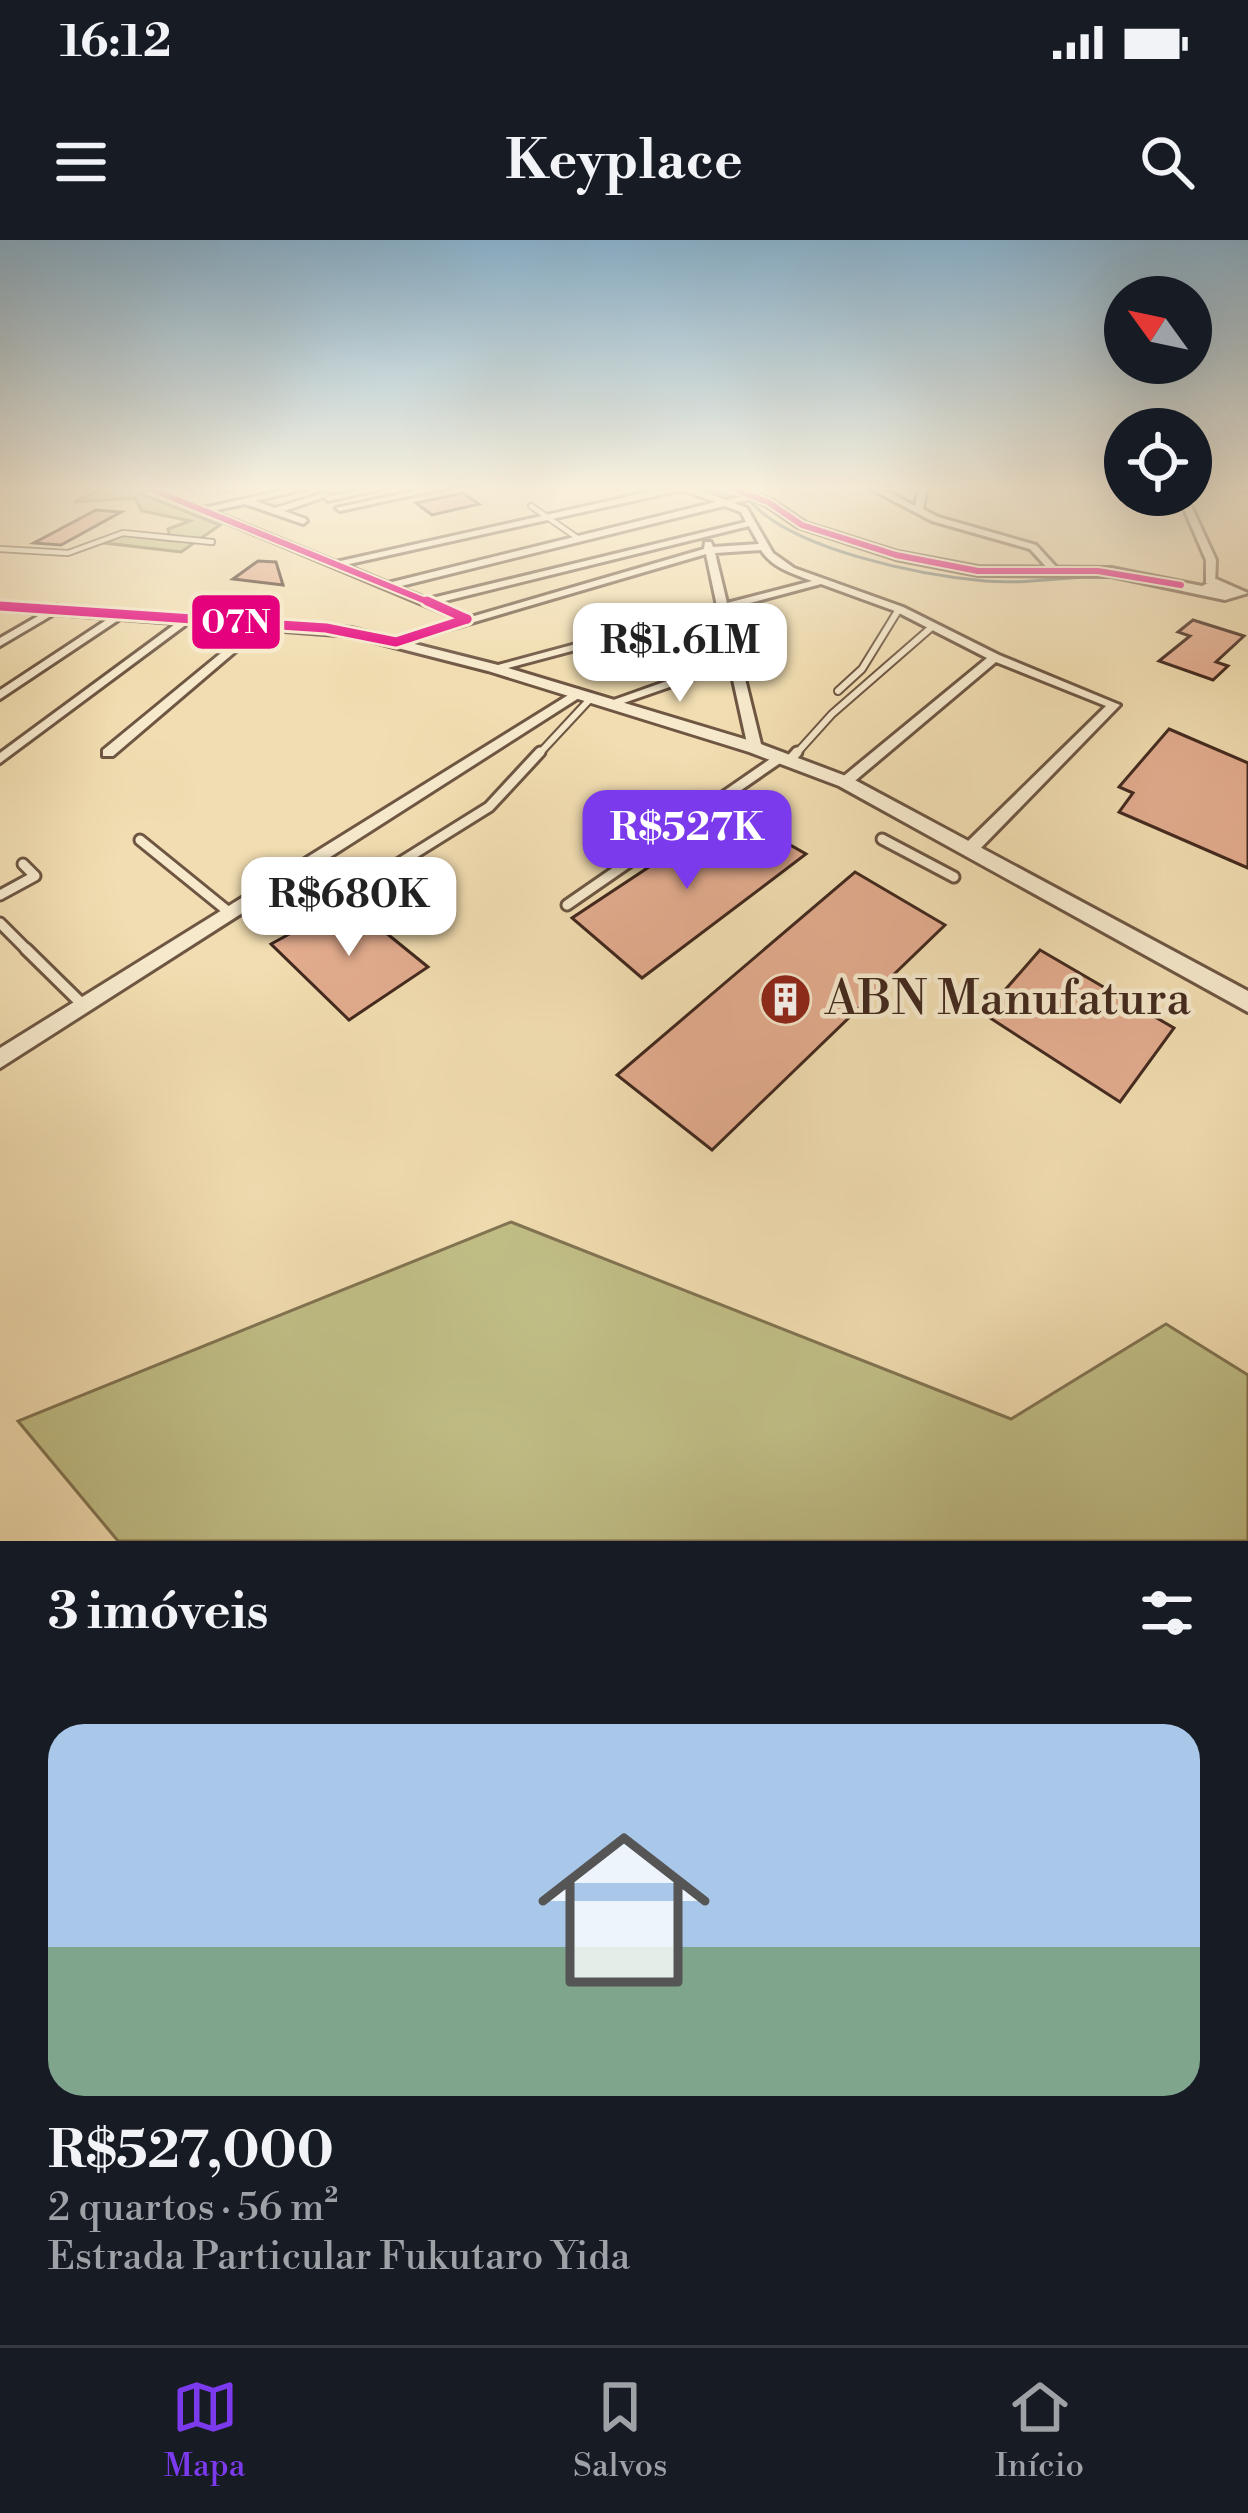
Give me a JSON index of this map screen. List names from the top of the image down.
{
  "places": {
    "building": ["ABN Manufatura"]
  },
  "lines": ["transit line 07N"],
  "north": "top left",
  "page": {
    "status": "16:12",
    "header": "Keyplace",
    "price": ["R$1.61M", "R$527K", "R$680K"],
    "heading": "3 imóveis",
    "list": [
      {
        "name": "R$527,000",
        "note": "2 quartos · 56 m² · Estrada Particular Fukutaro Yida"
      }
    ],
    "tabs": ["Mapa", "Salvos", "Início"]
  }
}
